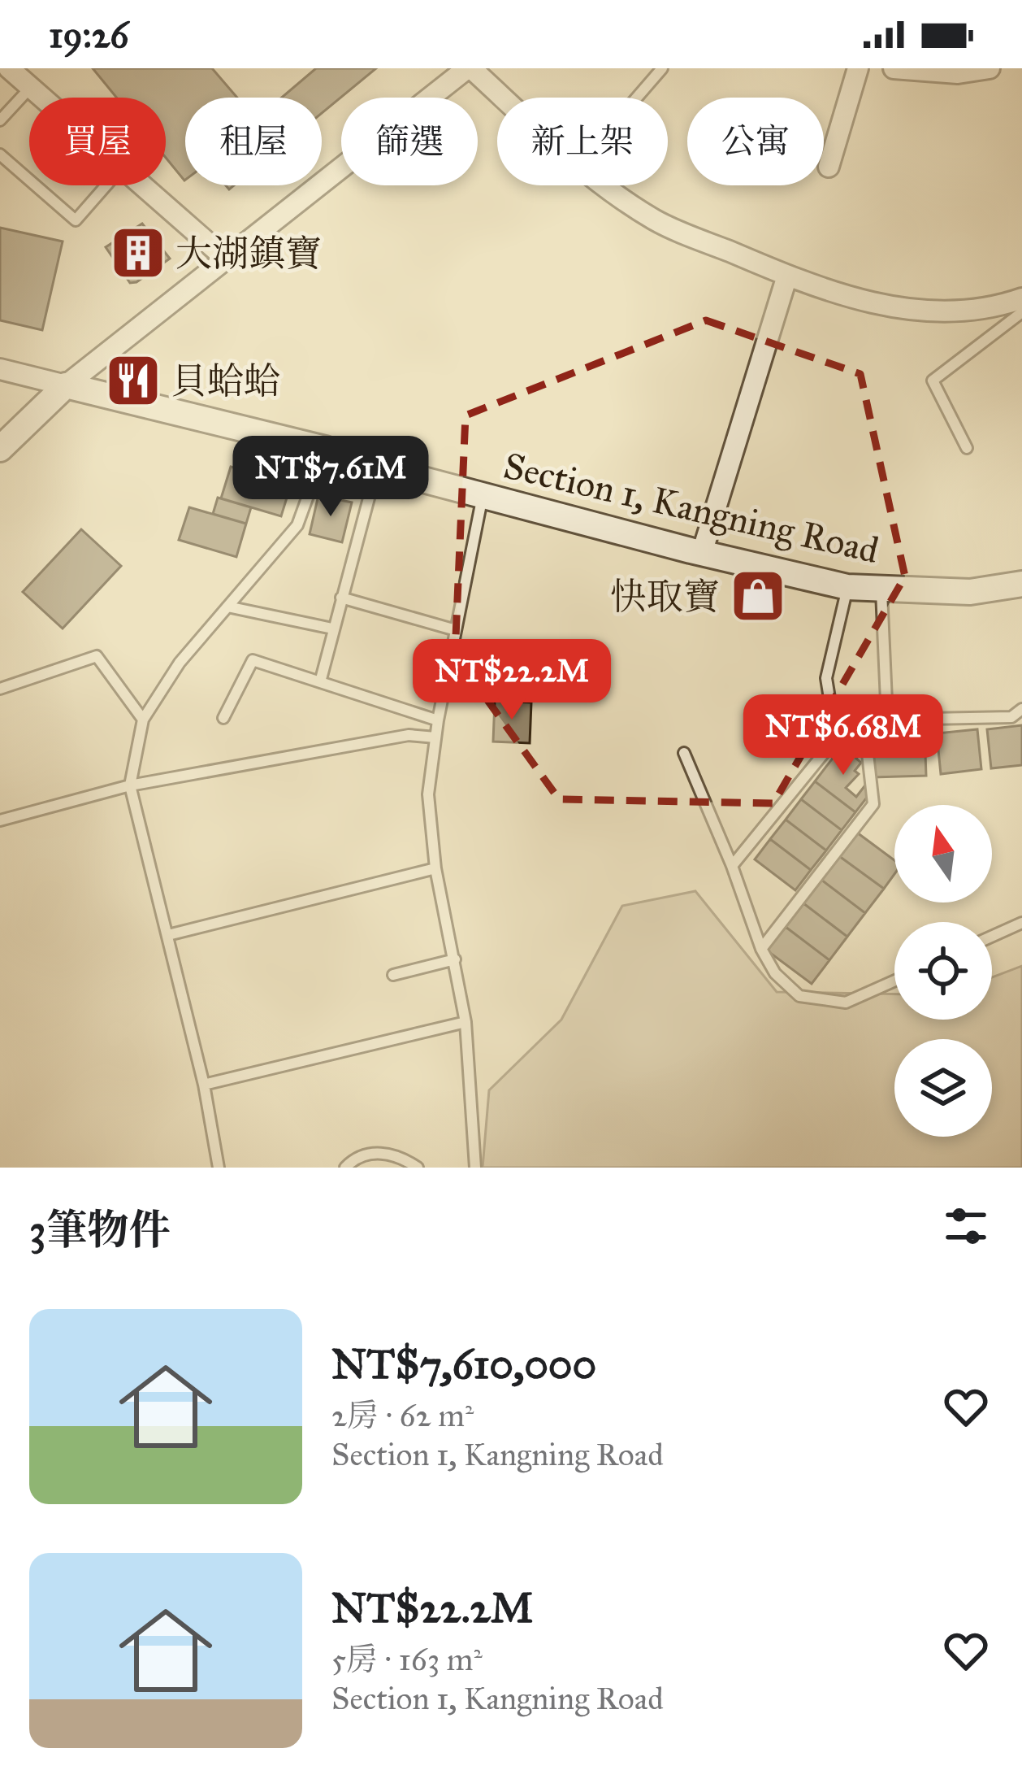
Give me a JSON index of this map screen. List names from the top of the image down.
{
  "streets": {
    "street": ["Section 1, Kangning Road"]
  },
  "places": {
    "building": ["大湖鎮寶"],
    "restaurant": ["貝蛤蛤"],
    "shop": ["快取寶"]
  },
  "north": "top",
  "page": {
    "status": "19:26",
    "chip": [
      "買屋",
      "租屋",
      "篩選",
      "新上架",
      "公寓"
    ],
    "price": ["NT$7.61M", "NT$22.2M", "NT$6.68M"],
    "heading": "3筆物件",
    "list": [
      {
        "name": "NT$7,610,000",
        "note": "2房 · 62 m² · Section 1, Kangning Road"
      },
      {
        "name": "NT$22.2M",
        "note": "5房 · 163 m² · Section 1, Kangning Road"
      }
    ]
  }
}
